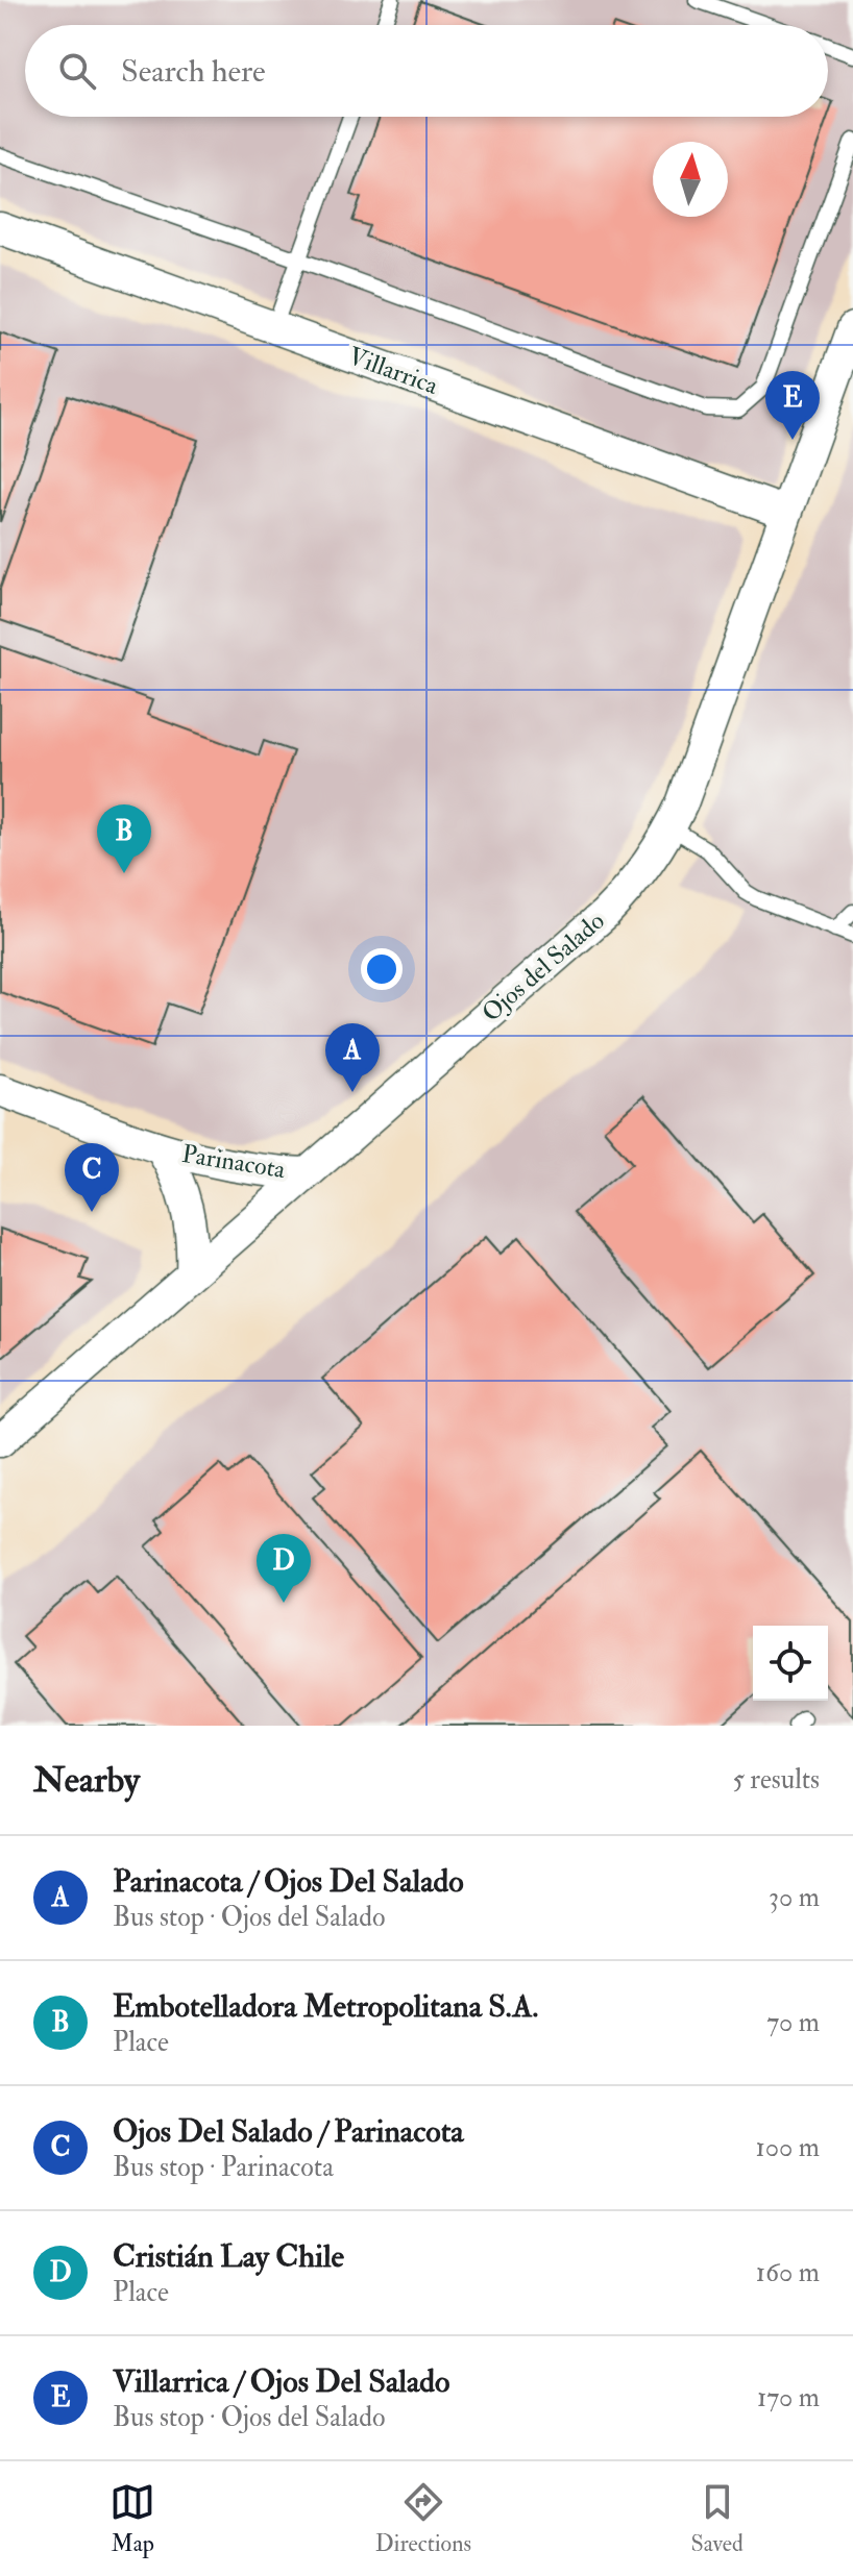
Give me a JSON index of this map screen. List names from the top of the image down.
{
  "streets": {
    "street": ["Villarrica", "Ojos del Salado", "Parinacota"]
  },
  "crossings": [
    ["Villarrica", "Ojos del Salado"],
    ["Ojos del Salado", "Parinacota"]
  ],
  "north": "top",
  "page": {
    "search": "Search here",
    "pins": [
      "E",
      "B",
      "A",
      "C",
      "D"
    ],
    "heading": ["Nearby", "5 results"],
    "list": [
      {
        "mark": "A",
        "name": "Parinacota / Ojos Del Salado",
        "note": "Bus stop · Ojos del Salado",
        "value": "30 m"
      },
      {
        "mark": "B",
        "name": "Embotelladora Metropolitana S.A.",
        "note": "Place",
        "value": "70 m"
      },
      {
        "mark": "C",
        "name": "Ojos Del Salado / Parinacota",
        "note": "Bus stop · Parinacota",
        "value": "100 m"
      },
      {
        "mark": "D",
        "name": "Cristián Lay Chile",
        "note": "Place",
        "value": "160 m"
      },
      {
        "mark": "E",
        "name": "Villarrica / Ojos Del Salado",
        "note": "Bus stop · Ojos del Salado",
        "value": "170 m"
      }
    ],
    "nav": ["Map", "Directions", "Saved"]
  }
}
